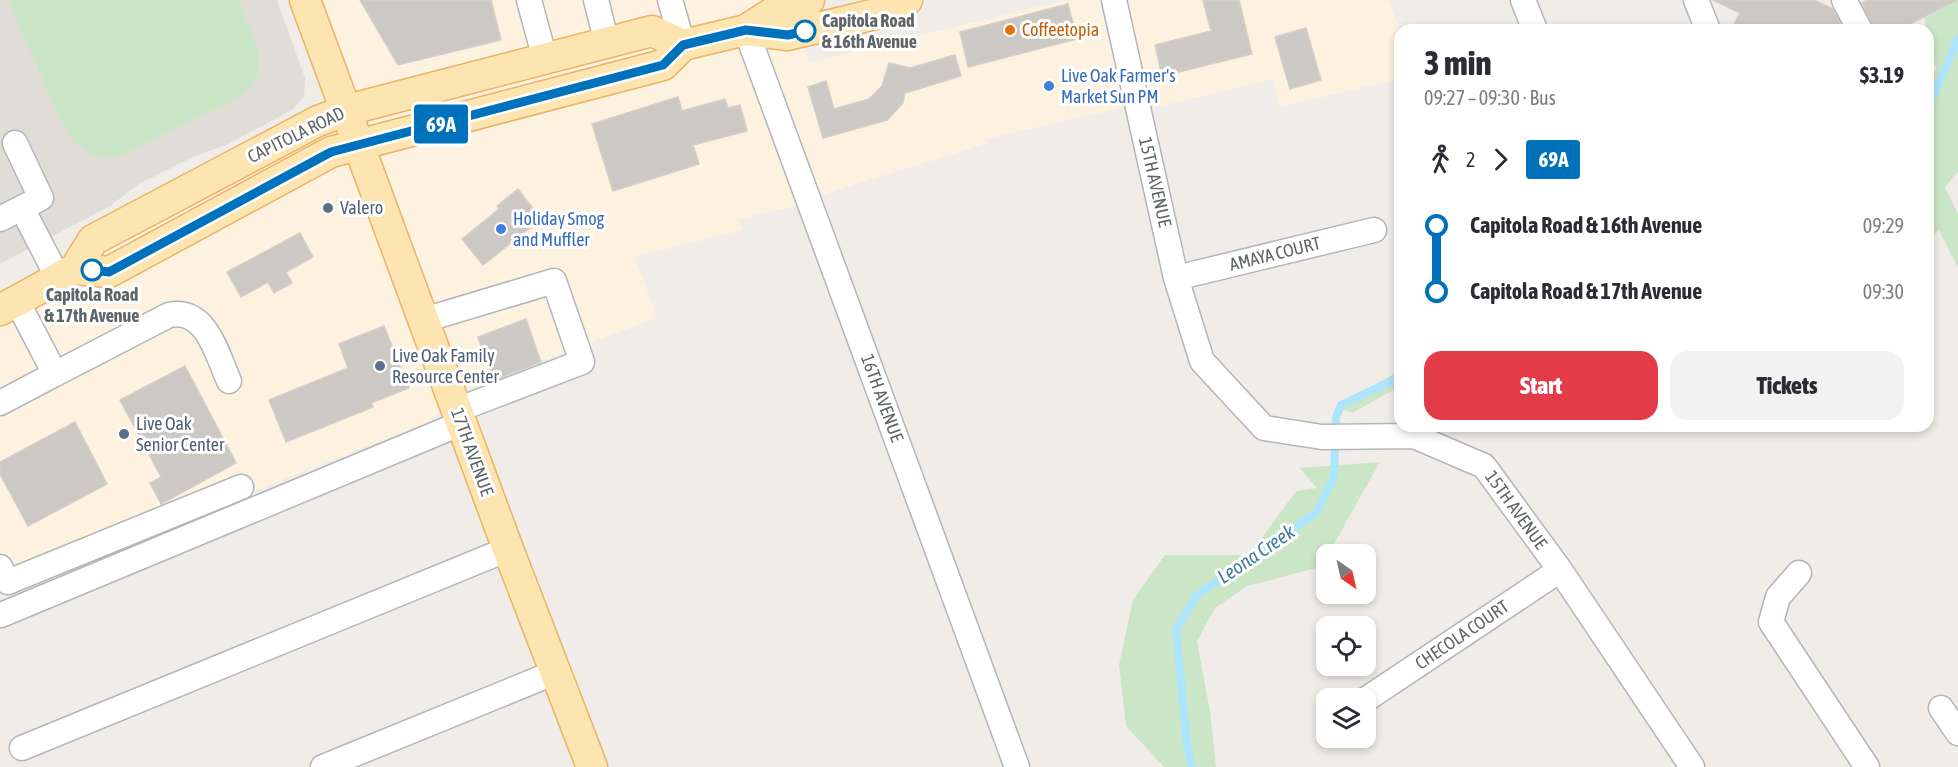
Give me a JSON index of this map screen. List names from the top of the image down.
{
  "streets": {
    "main road": ["CAPITOLA ROAD", "17TH AVENUE"],
    "street": [
      "15TH AVENUE",
      "AMAYA COURT",
      "16TH AVENUE",
      "CHECOLA COURT"
    ]
  },
  "crossings": [
    ["CAPITOLA ROAD", "16TH AVENUE"],
    ["CAPITOLA ROAD", "17TH AVENUE"],
    ["15TH AVENUE", "AMAYA COURT"],
    ["15TH AVENUE", "CHECOLA COURT"]
  ],
  "water": ["Leona Creek"],
  "places": [
    "Coffeetopia",
    "Capitola Road & 16th Avenue",
    "Live Oak Farmer's Market Sun PM",
    "Valero",
    "Holiday Smog and Muffler",
    "Capitola Road & 17th Avenue",
    "Live Oak Family Resource Center",
    "Live Oak Senior Center"
  ],
  "lines": ["bus line 69A"],
  "north": "bottom right",
  "page": {
    "on_map": "69A",
    "heading": ["3 min", "09:27 – 09:30 · Bus", "$3.19"],
    "legs": ["2", "69A"],
    "list": [
      {
        "name": "Capitola Road & 16th Avenue",
        "value": "09:29"
      },
      {
        "name": "Capitola Road & 17th Avenue",
        "value": "09:30"
      }
    ],
    "buttons": ["Start", "Tickets"]
  }
}
